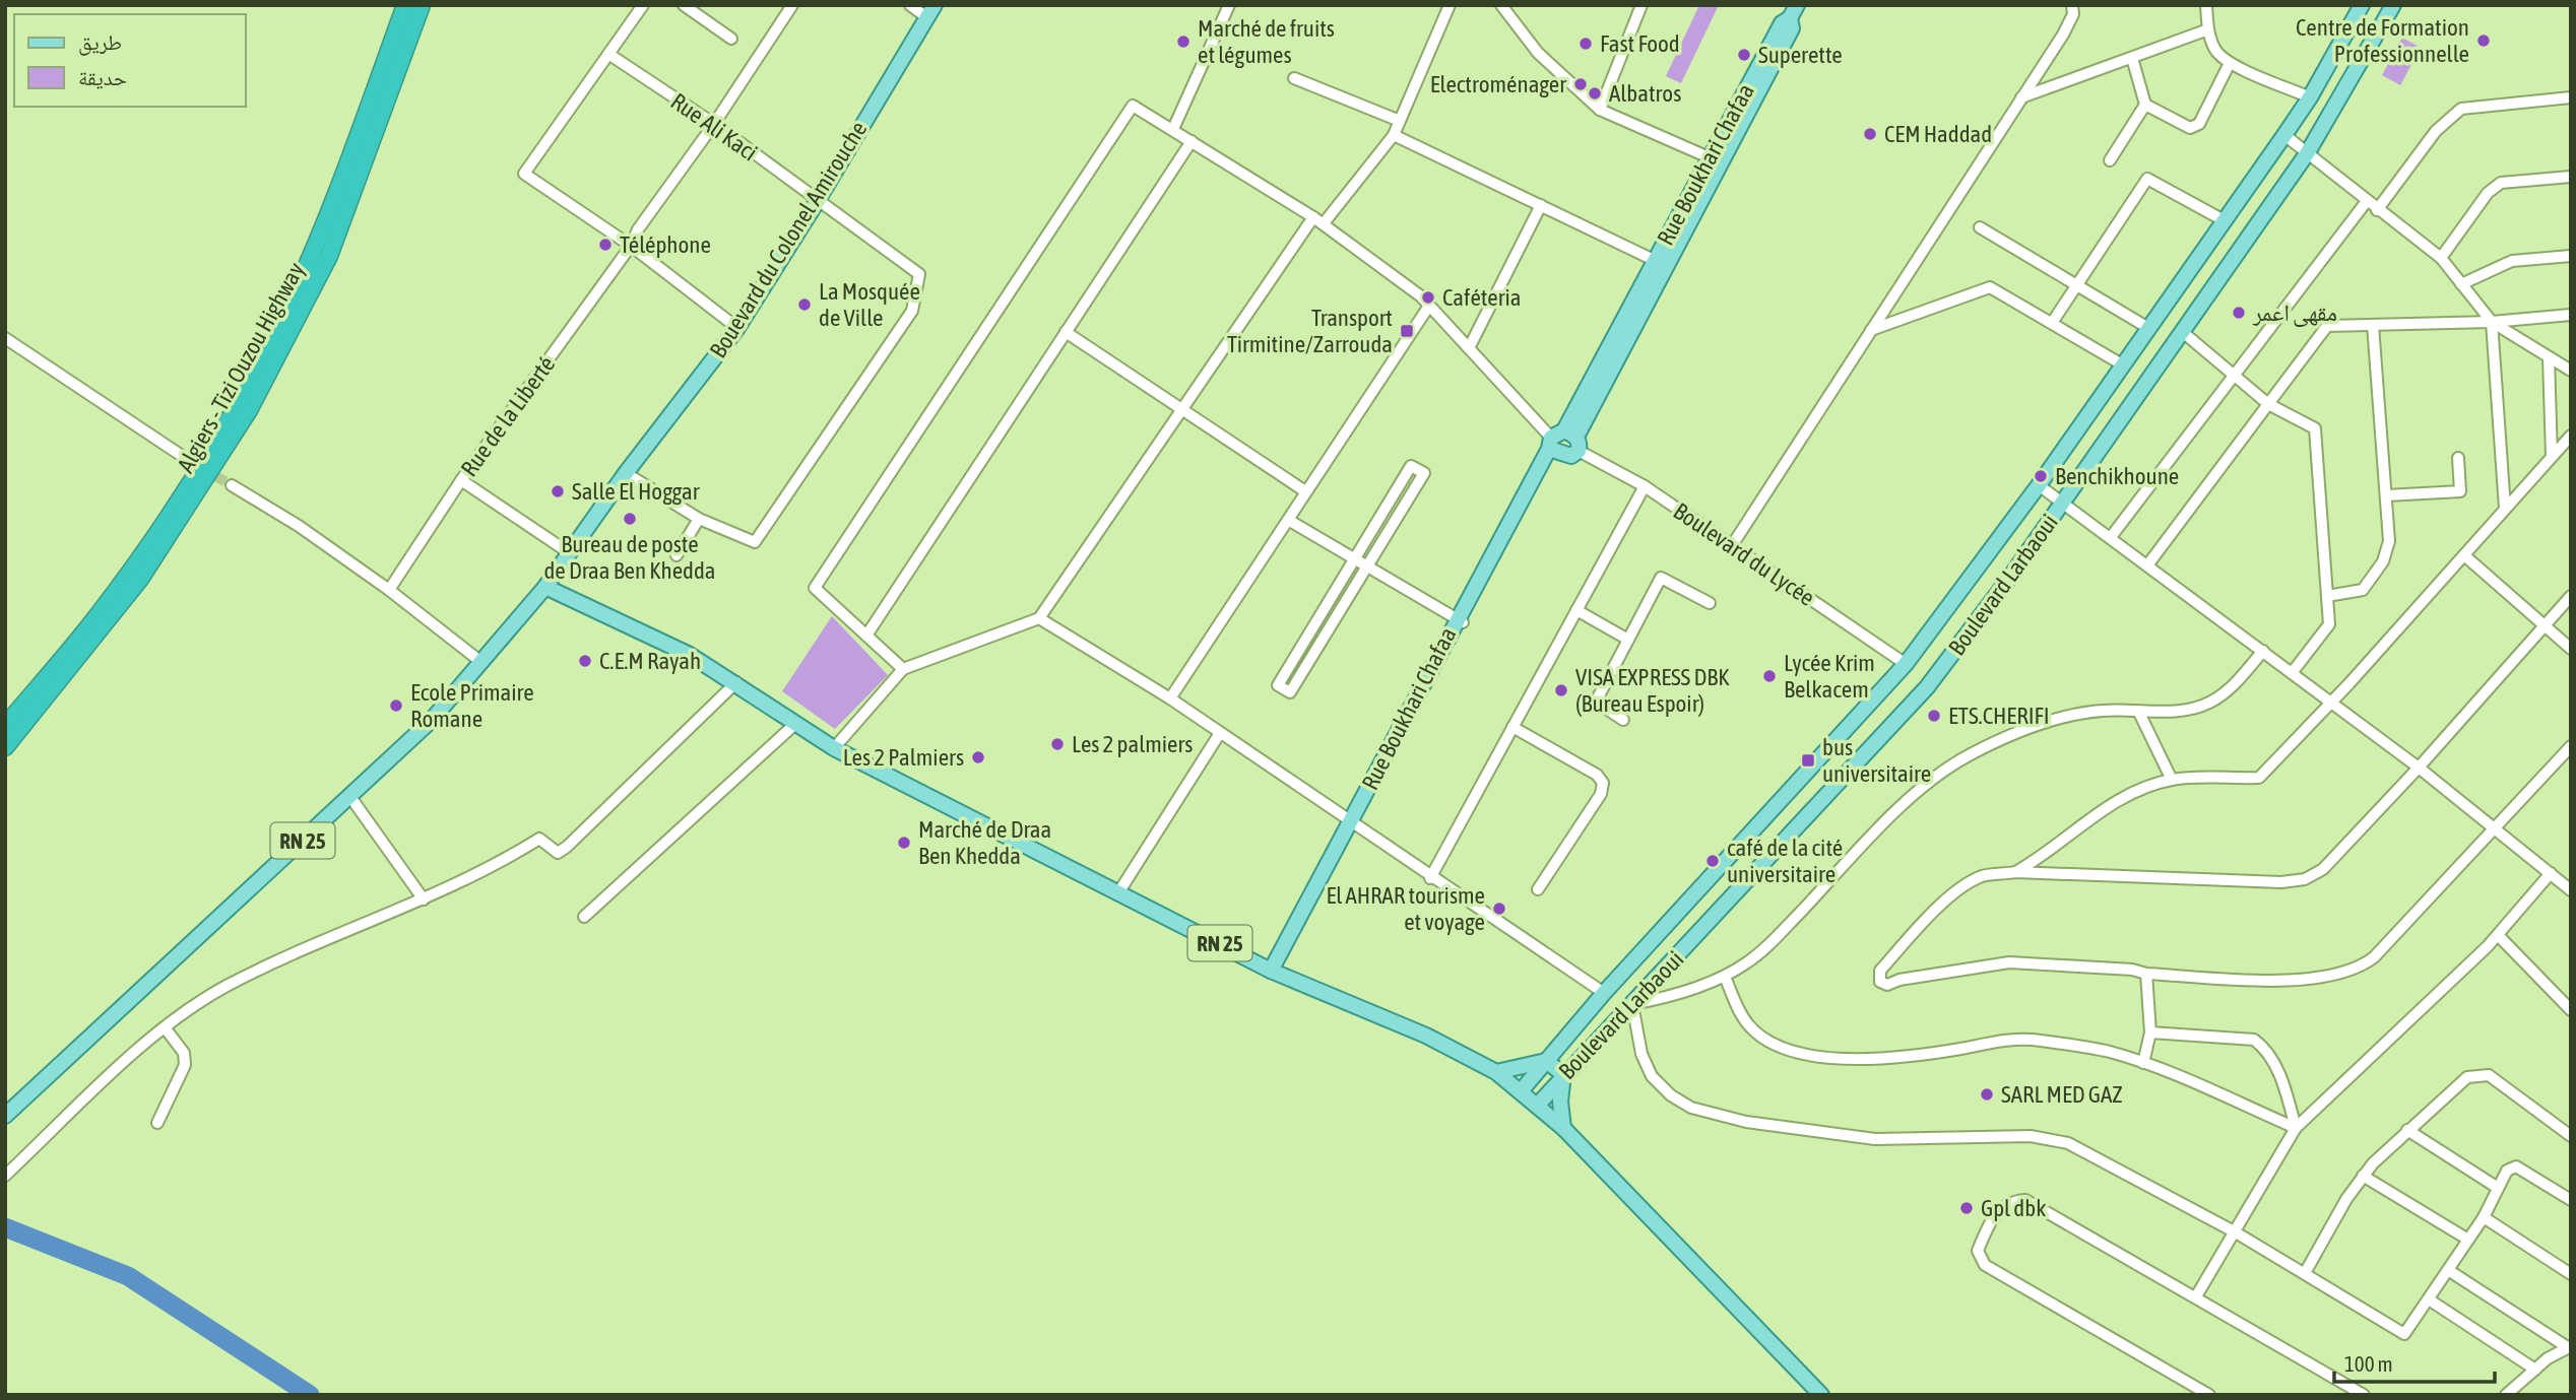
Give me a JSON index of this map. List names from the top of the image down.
{
  "streets": {
    "highway": ["Algiers - Tizi Ouzou Highway"],
    "main road": [
      "Rue Boukhari Chafaa",
      "Bouevard du Colonel Amirouche",
      "Boulevard Larbaoui",
      "RN 25"
    ],
    "street": ["Rue Ali Kaci", "Rue de la Liberté", "Boulevard du Lycée"]
  },
  "crossings": [
    ["Rue Ali Kaci", "Bouevard du Colonel Amirouche"],
    ["Rue Ali Kaci", "Rue de la Liberté"],
    ["Rue Boukhari Chafaa", "Boulevard du Lycée"],
    ["Rue Boukhari Chafaa", "RN 25"],
    ["Bouevard du Colonel Amirouche", "RN 25"],
    ["Boulevard du Lycée", "Boulevard Larbaoui"],
    ["Boulevard Larbaoui", "RN 25"]
  ],
  "places": {
    "other": [
      "Centre de Formation Professionnelle",
      "Marché de fruits et légumes",
      "Fast Food",
      "Superette",
      "Electroménager",
      "Albatros",
      "CEM Haddad",
      "Téléphone",
      "Caféteria",
      "La Mosquée de Ville",
      "مقهى اعمر",
      "Benchikhoune",
      "Salle El Hoggar",
      "Bureau de poste de Draa Ben Khedda",
      "C.E.M Rayah",
      "Lycée Krim Belkacem",
      "VISA EXPRESS DBK (Bureau Espoir)",
      "Ecole Primaire Romane",
      "ETS.CHERIFI",
      "Les 2 palmiers",
      "Les 2 Palmiers",
      "Marché de Draa Ben Khedda",
      "café de la cité universitaire",
      "El AHRAR tourisme et voyage",
      "SARL MED GAZ",
      "Gpl dbk"
    ],
    "transit": ["Transport Tirmitine/Zarrouda", "bus universitaire"]
  },
  "legend": ["طريق", "حديقة"],
  "scale_bar": "100 m"
}
